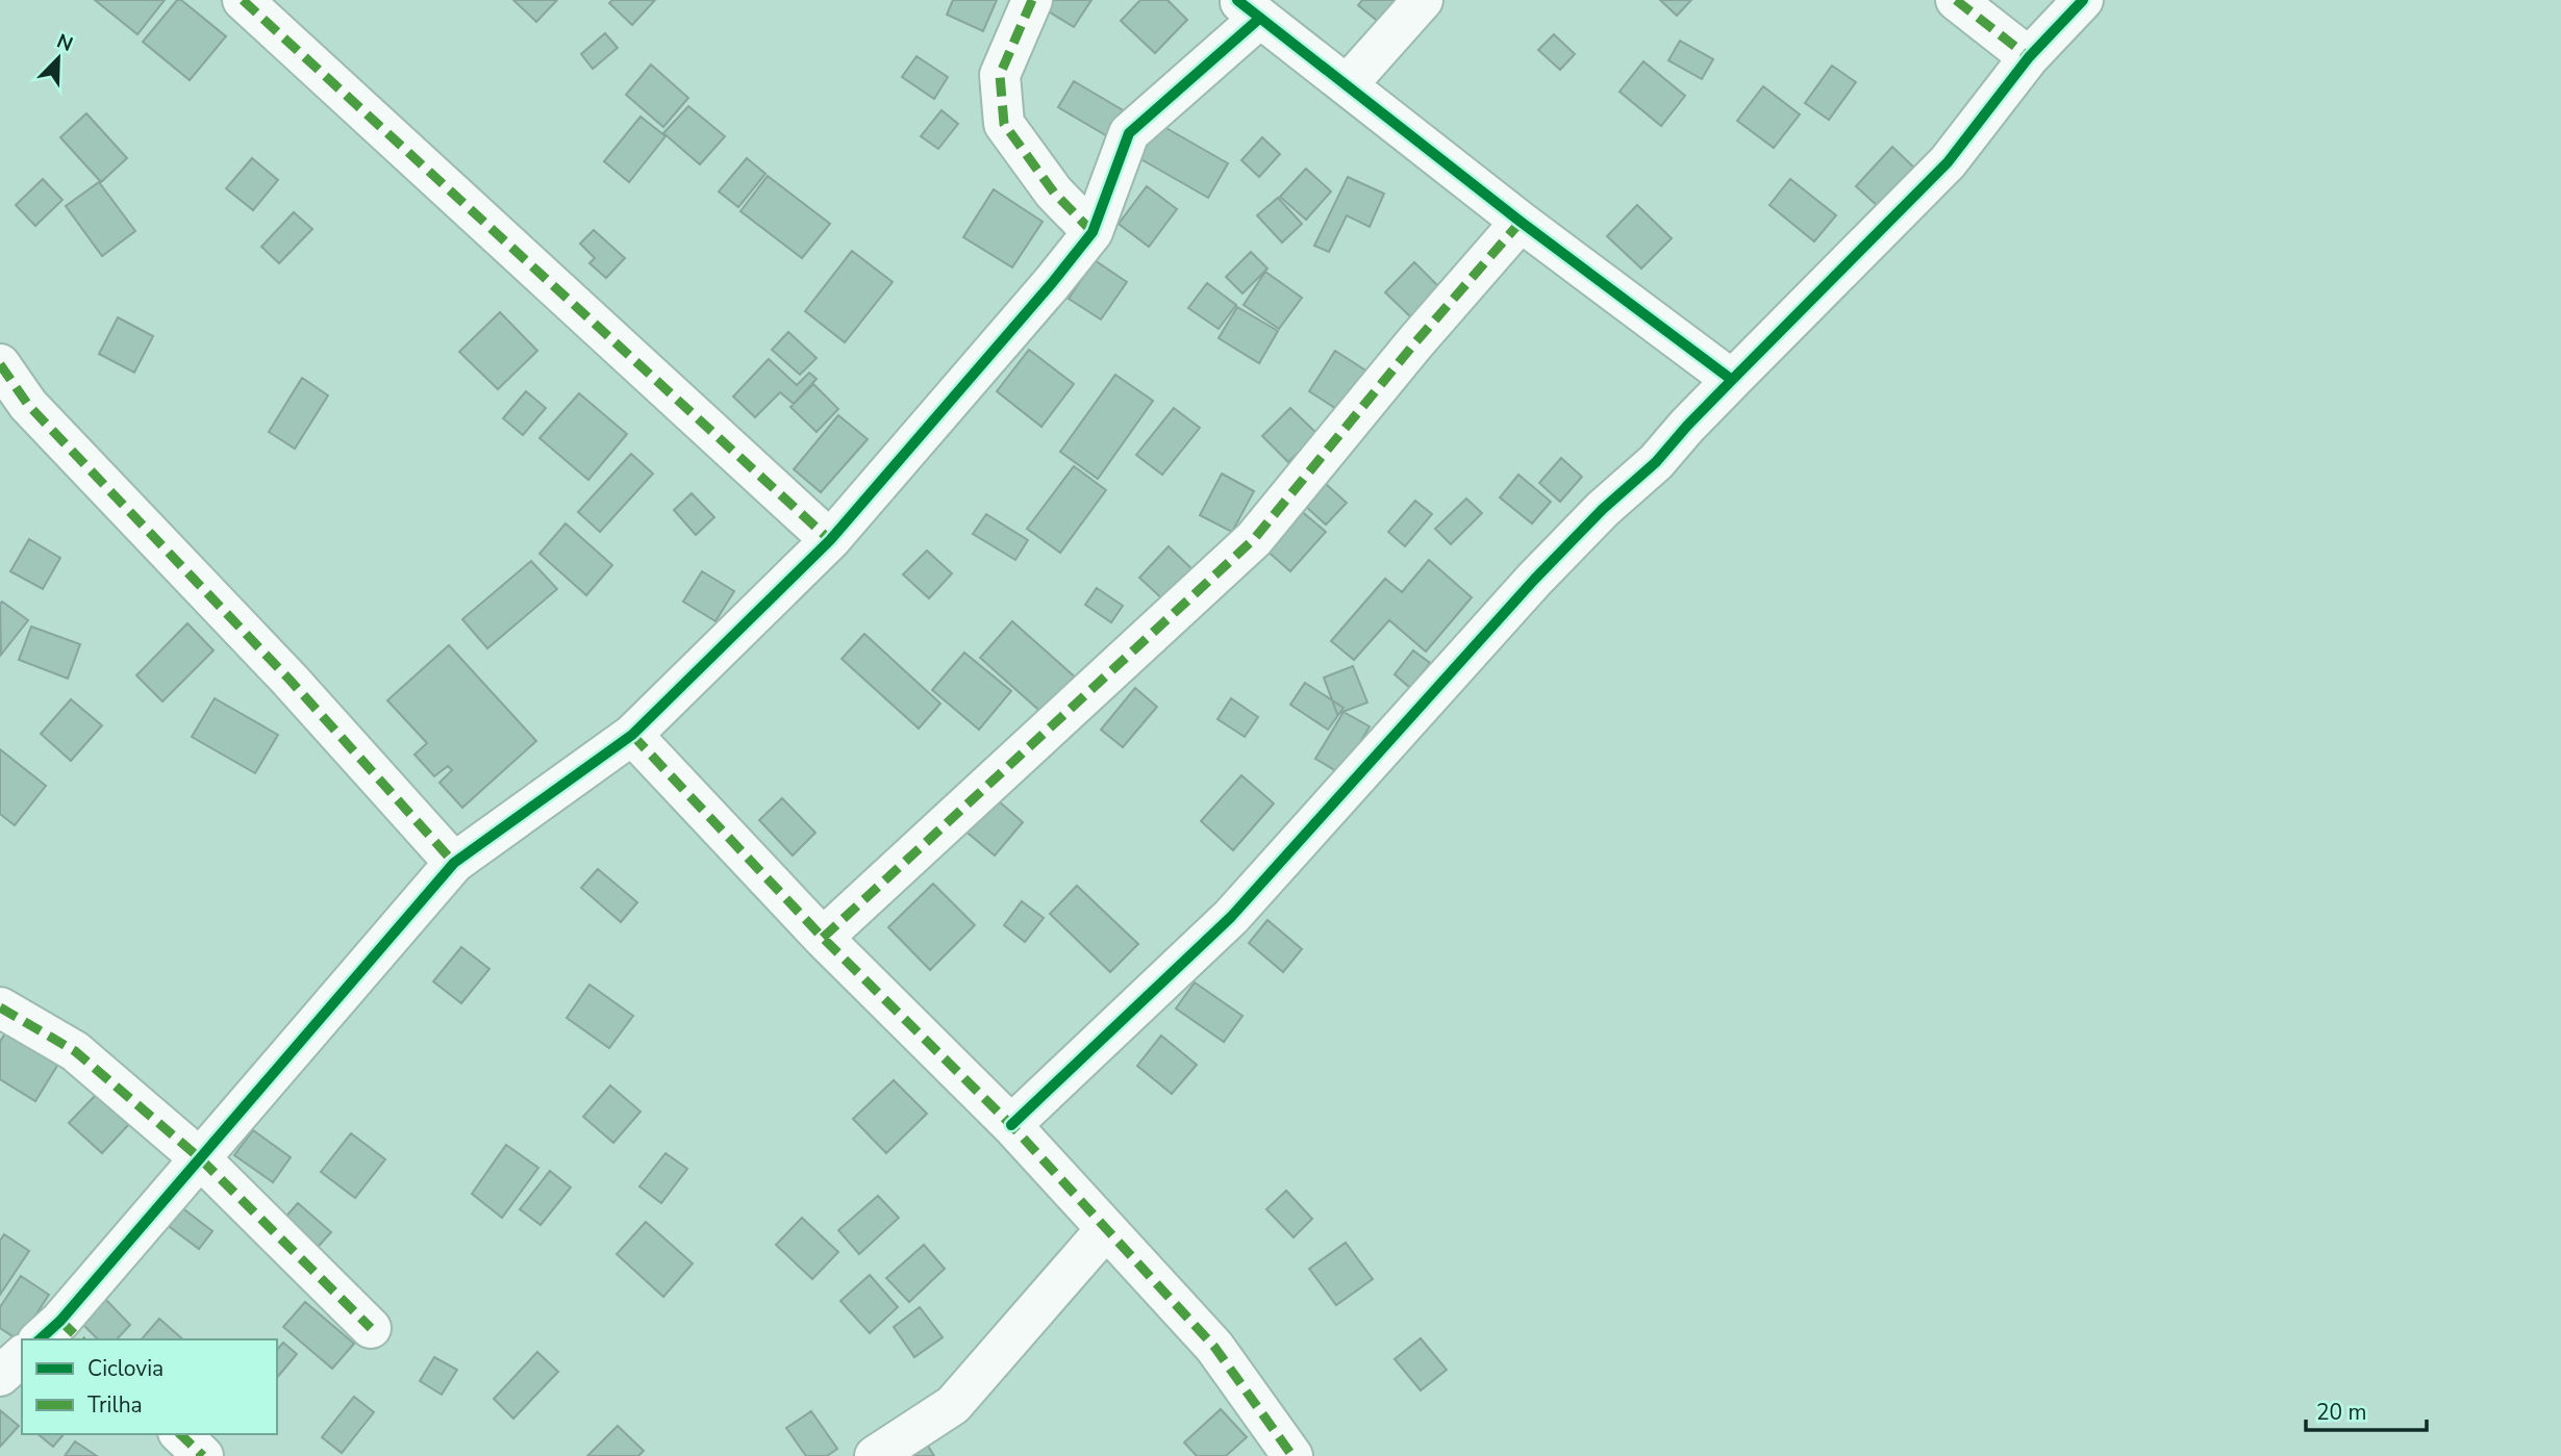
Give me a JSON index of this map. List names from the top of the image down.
{
  "legend": ["Ciclovia", "Trilha"],
  "scale_bar": "20 m",
  "north": "top right"
}
